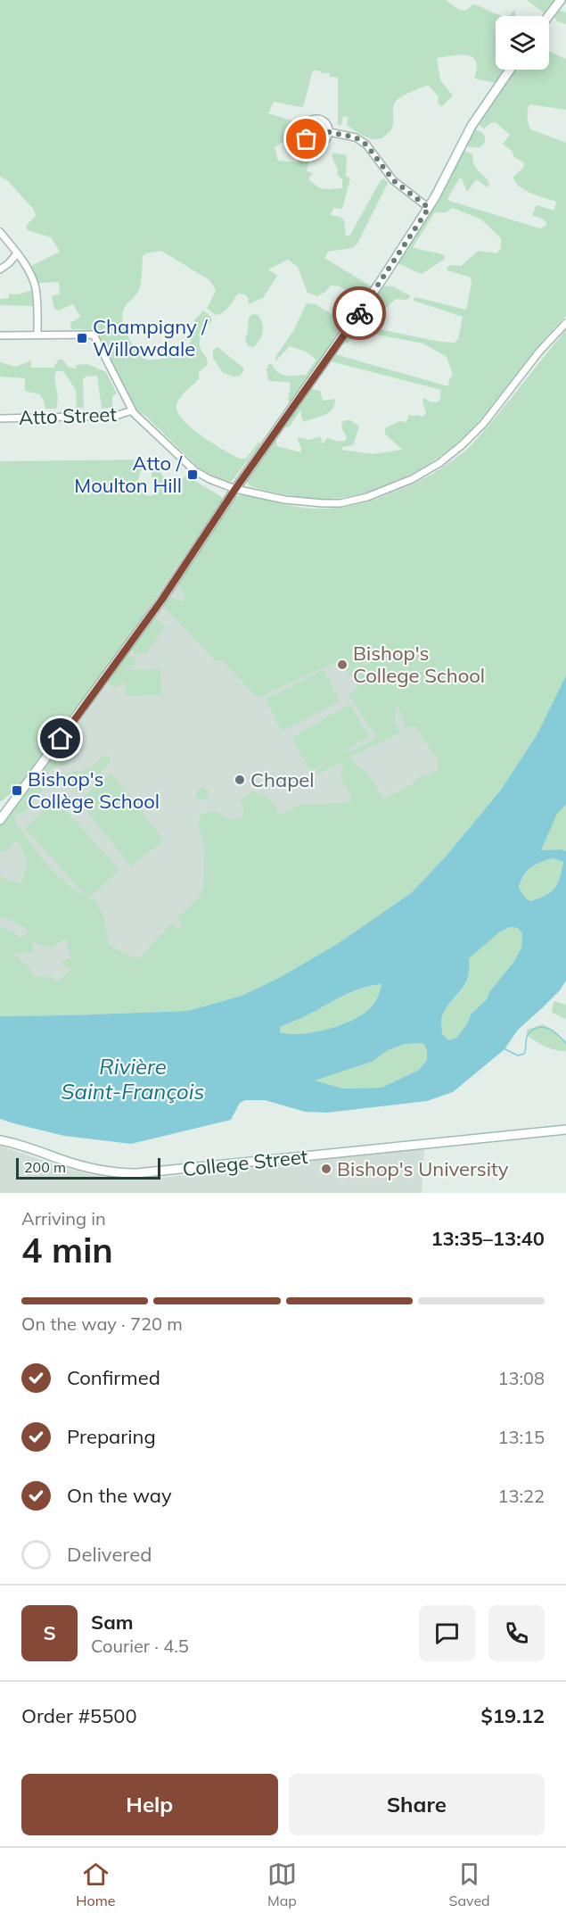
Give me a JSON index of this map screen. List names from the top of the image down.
{
  "streets": {
    "street": ["Atto Street", "College Street"]
  },
  "water": ["Rivière Saint-François"],
  "places": {
    "transit": ["Champigny / Willowdale", "Atto / Moulton Hill", "Bishop's Collège School"],
    "other": ["Bishop's College School", "Chapel", "Bishop's University"]
  },
  "scale_bar": "200 m",
  "page": {
    "scale": "200 m",
    "heading": ["4 min", "Arriving in", "13:35–13:40"],
    "panel": [
      "Sam",
      "Courier · 4.5",
      "Order #5500",
      "$19.12"
    ],
    "bar": "On the way · 720 m",
    "list": [
      ["Confirmed", "13:08"],
      ["Preparing", "13:15"],
      ["On the way", "13:22"],
      "Delivered"
    ],
    "round": "S",
    "buttons": ["Help", "Share"],
    "tabs": ["Home", "Map", "Saved"]
  }
}
